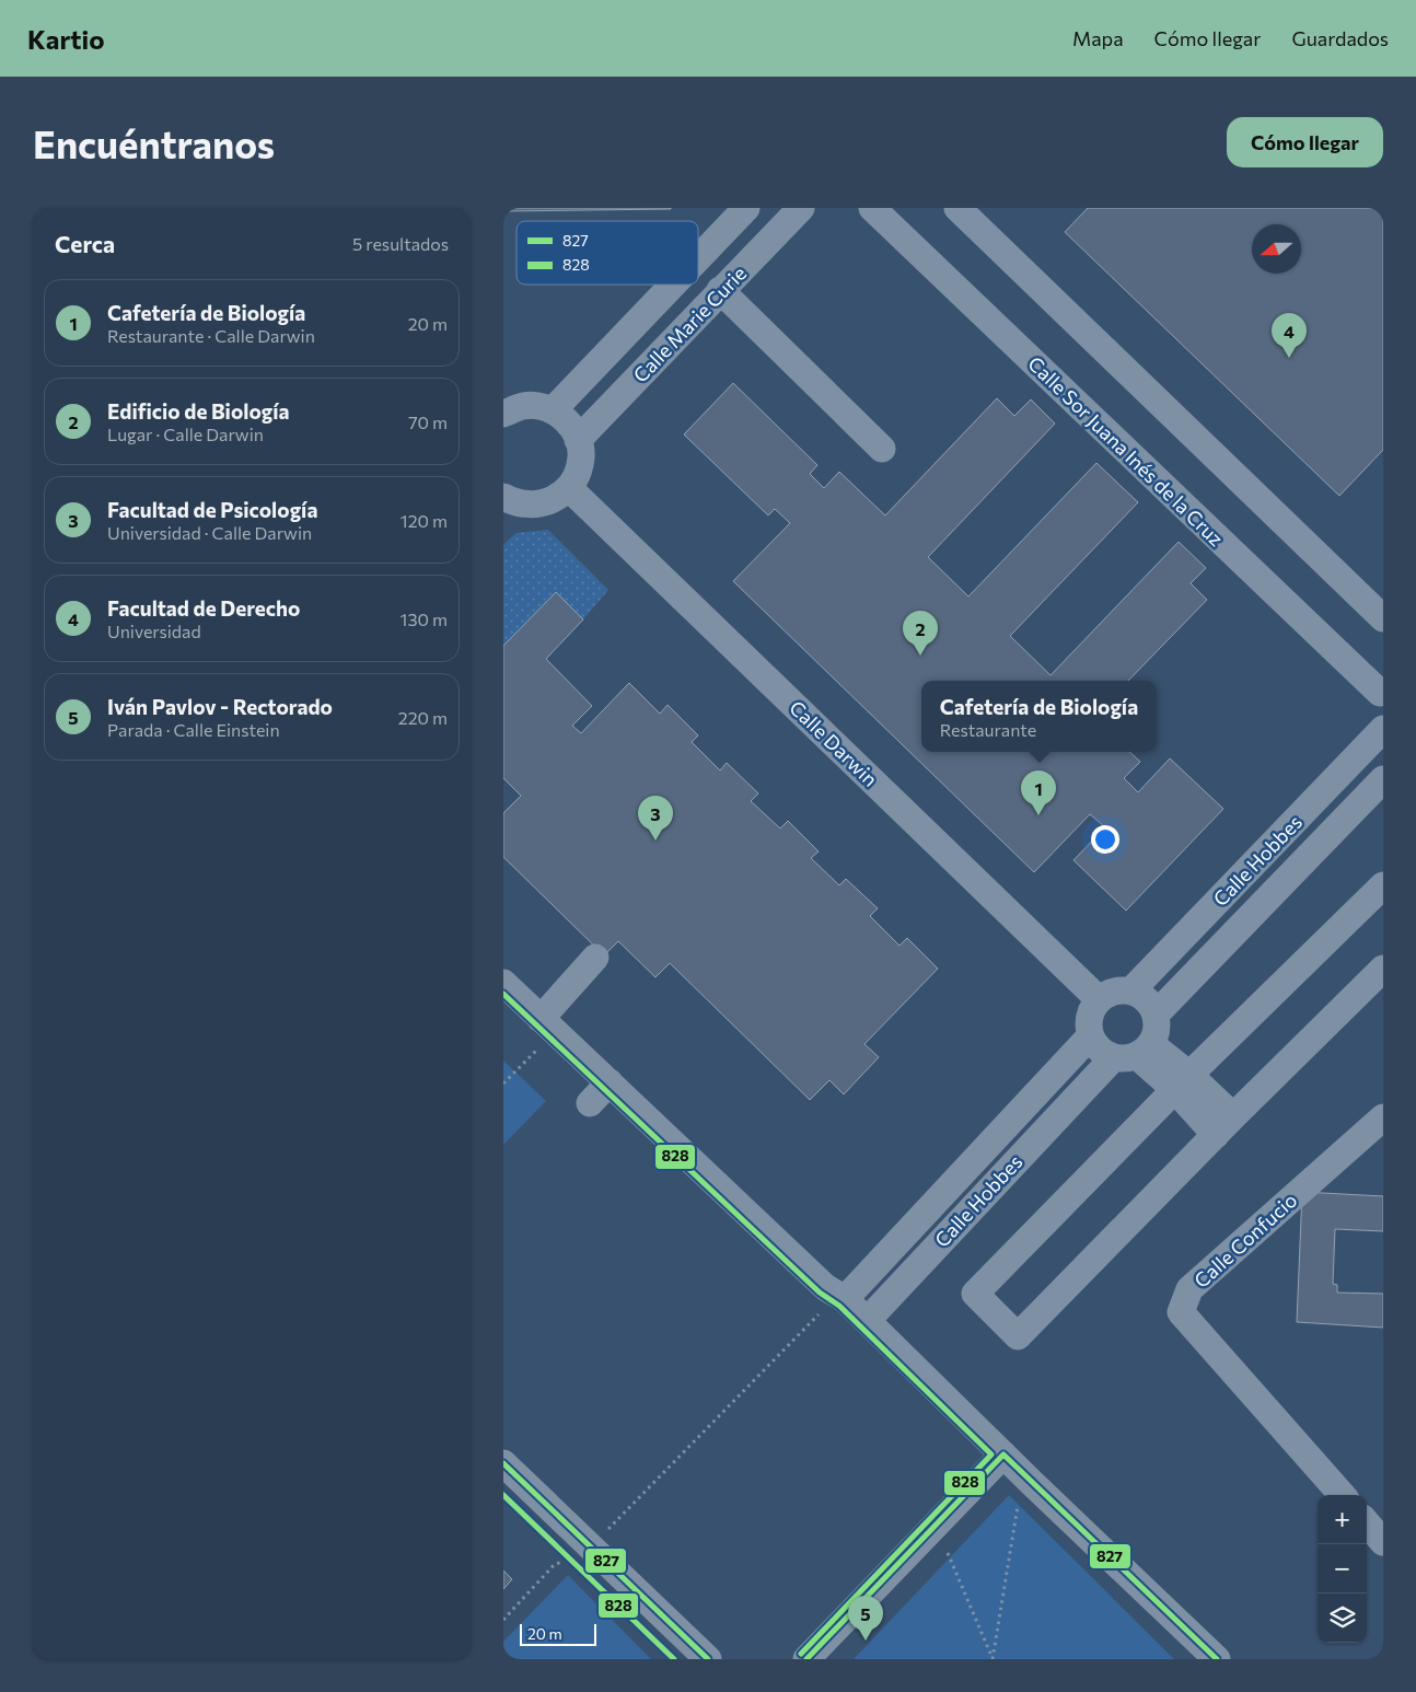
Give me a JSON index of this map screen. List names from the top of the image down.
{
  "streets": {
    "street": [
      "Calle Marie Curie",
      "Calle Sor Juana Inés de la Cruz",
      "Calle Darwin",
      "Calle Hobbes",
      "Calle Confucio"
    ]
  },
  "crossings": [
    ["Calle Darwin", "Calle Hobbes"]
  ],
  "lines": ["transit line 828", "transit line 827"],
  "legend": ["827", "828"],
  "scale_bar": "20 m",
  "north": "left",
  "page": {
    "header": "Kartio",
    "nav": ["Mapa", "Cómo llegar", "Guardados"],
    "buttons": "Cómo llegar",
    "title": "Encuéntranos",
    "heading": ["Cerca", "5 resultados"],
    "list": [
      {
        "mark": "1",
        "name": "Cafetería de Biología",
        "note": "Restaurante · Calle Darwin",
        "value": "20 m"
      },
      {
        "mark": "2",
        "name": "Edificio de Biología",
        "note": "Lugar · Calle Darwin",
        "value": "70 m"
      },
      {
        "mark": "3",
        "name": "Facultad de Psicología",
        "note": "Universidad · Calle Darwin",
        "value": "120 m"
      },
      {
        "mark": "4",
        "name": "Facultad de Derecho",
        "note": "Universidad",
        "value": "130 m"
      },
      {
        "mark": "5",
        "name": "Iván Pavlov - Rectorado",
        "note": "Parada · Calle Einstein",
        "value": "220 m"
      }
    ],
    "pins": [
      "4",
      "2",
      "1",
      "3",
      "5"
    ],
    "popup": ["Cafetería de Biología", "Restaurante"],
    "map_buttons": ["+", "−"],
    "scale": "20 m"
  }
}
